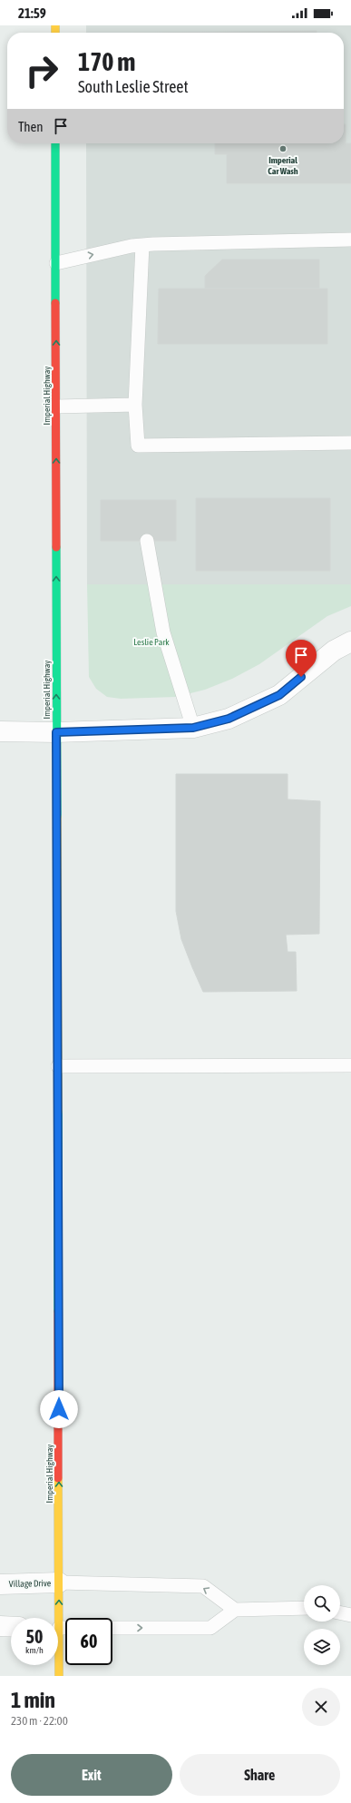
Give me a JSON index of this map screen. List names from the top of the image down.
{
  "streets": {
    "main road": ["Imperial Highway"],
    "street": ["Village Drive"]
  },
  "crossings": [
    ["Imperial Highway", "Village Drive"]
  ],
  "one_way": ["Imperial Highway"],
  "parks": ["Leslie Park"],
  "places": ["Imperial Car Wash"],
  "page": {
    "status": "21:59",
    "turn": ["170 m", "South Leslie Street"],
    "then": "Then",
    "speed": "50 km/h",
    "limit": "60",
    "heading": ["1 min", "230 m · 22:00"],
    "buttons": ["Exit", "Share"]
  }
}
